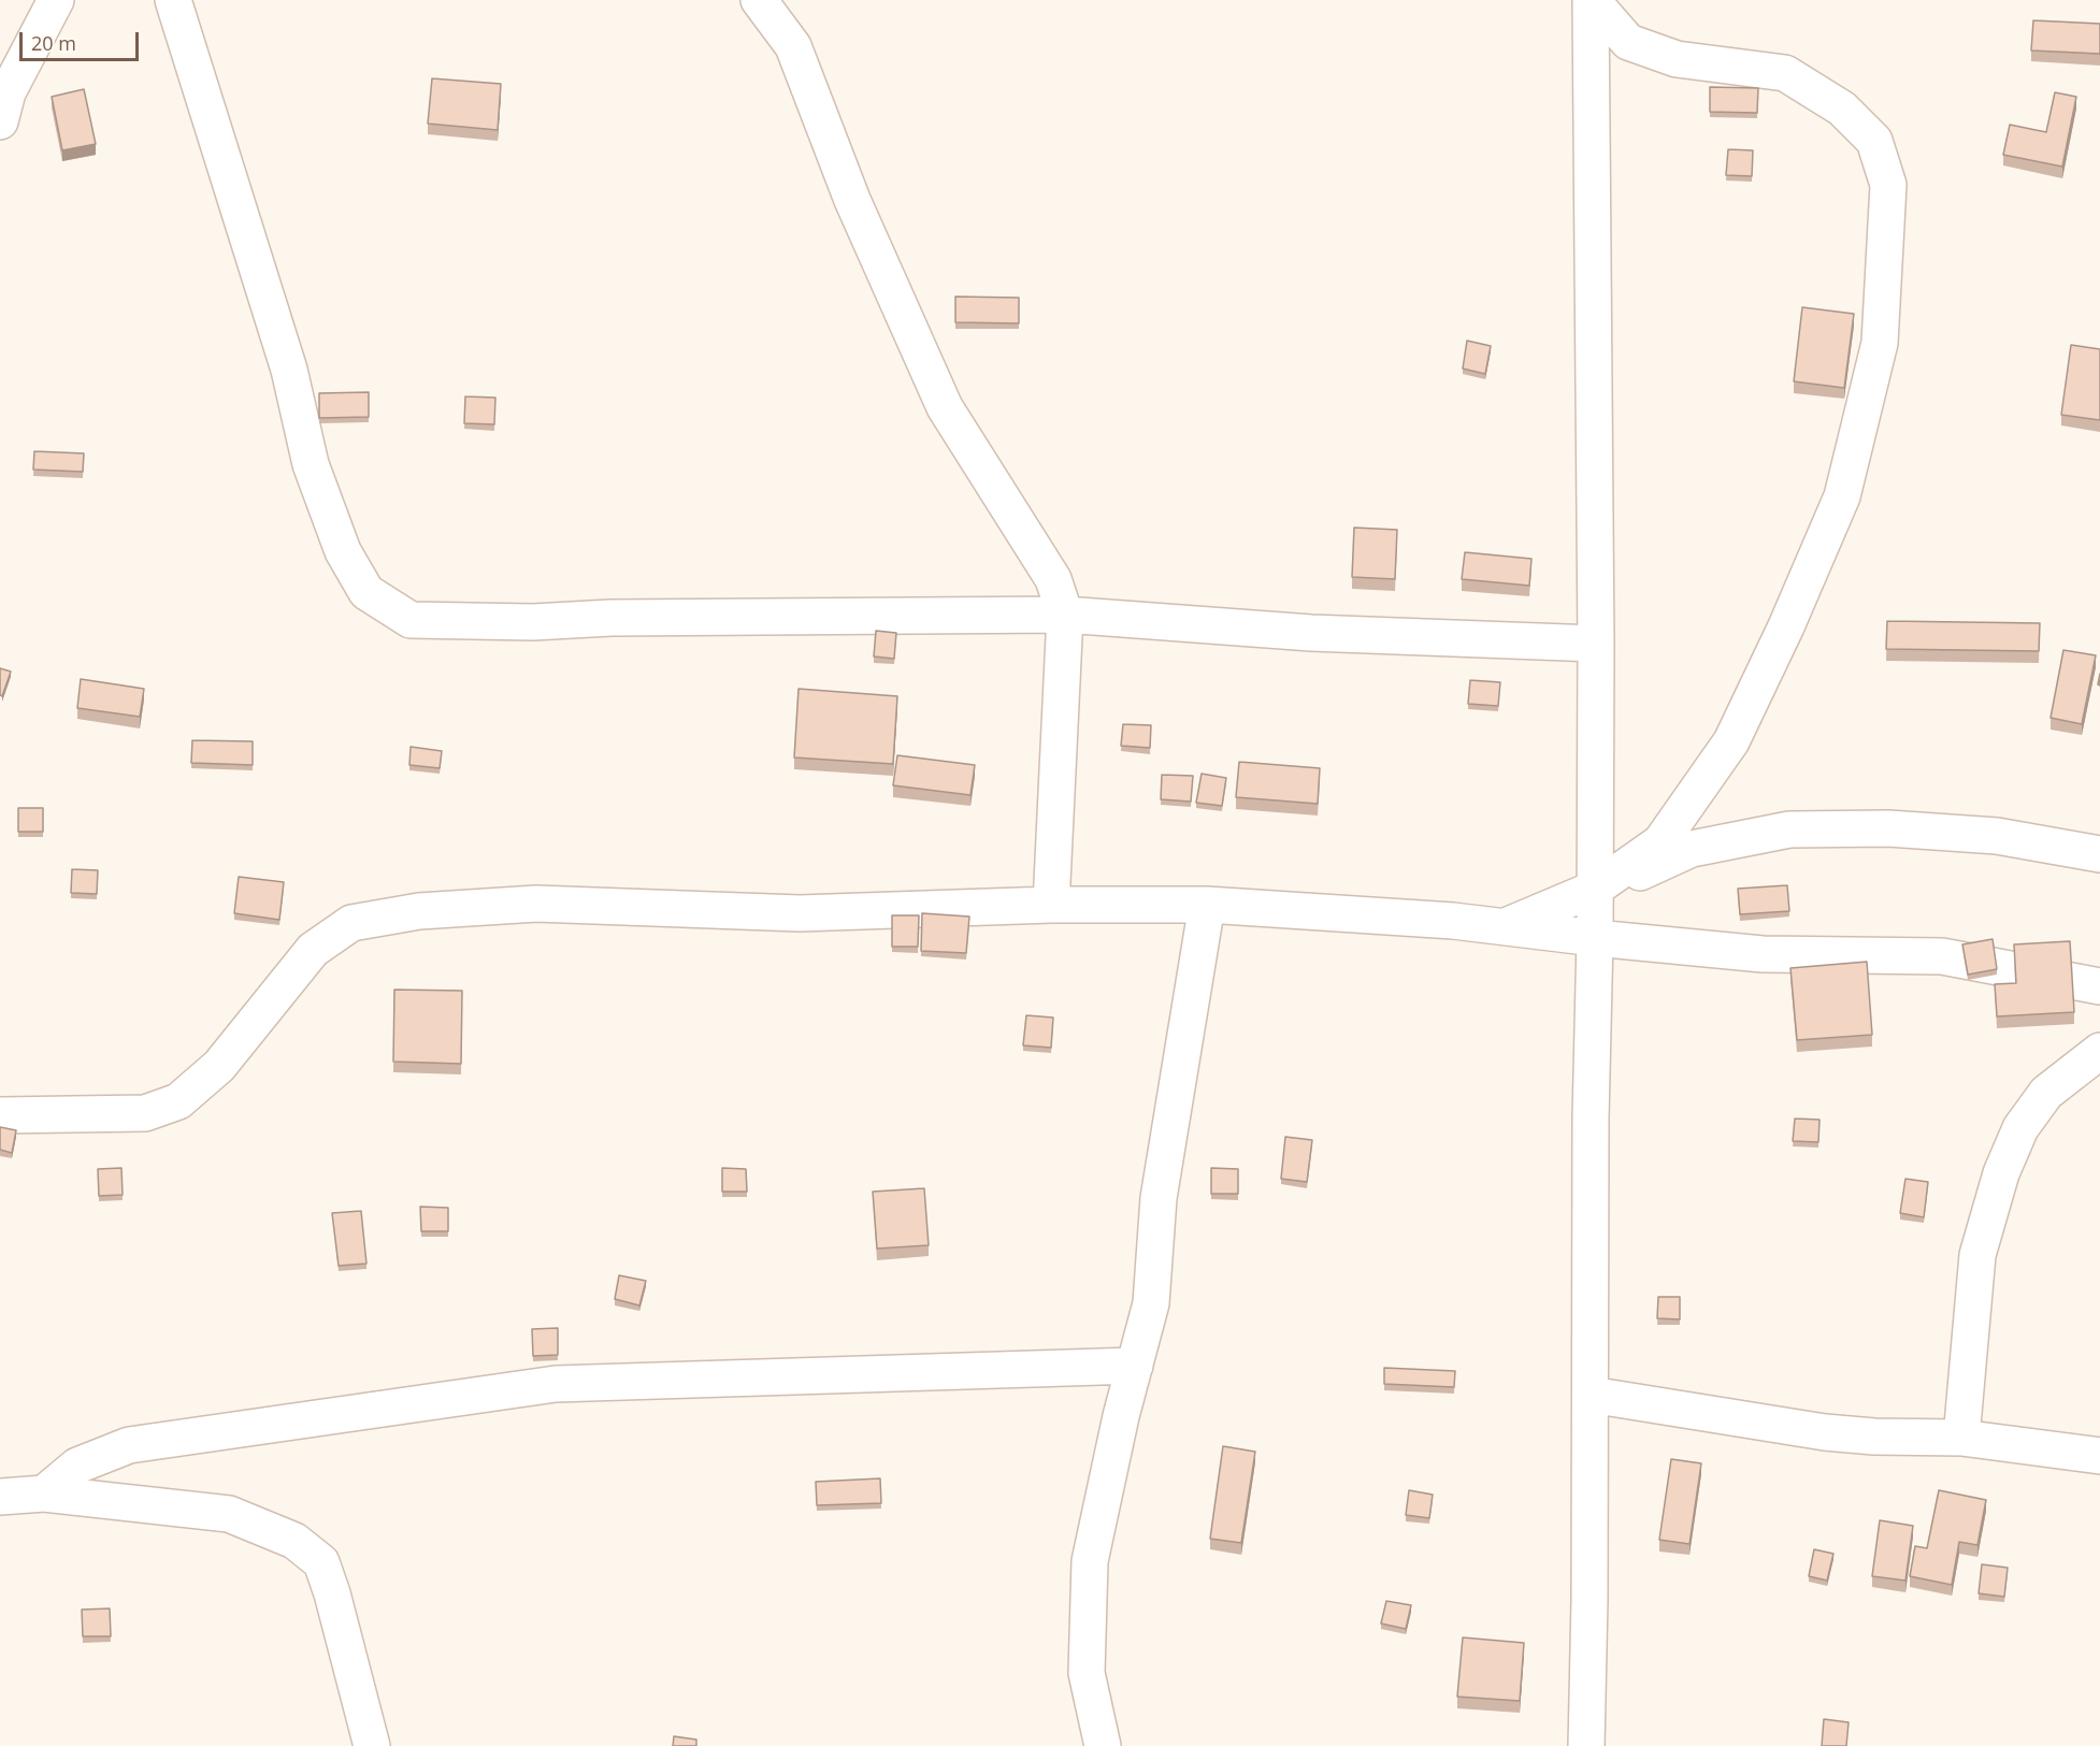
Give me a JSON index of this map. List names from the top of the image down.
{
  "scale_bar": "20 m"
}
